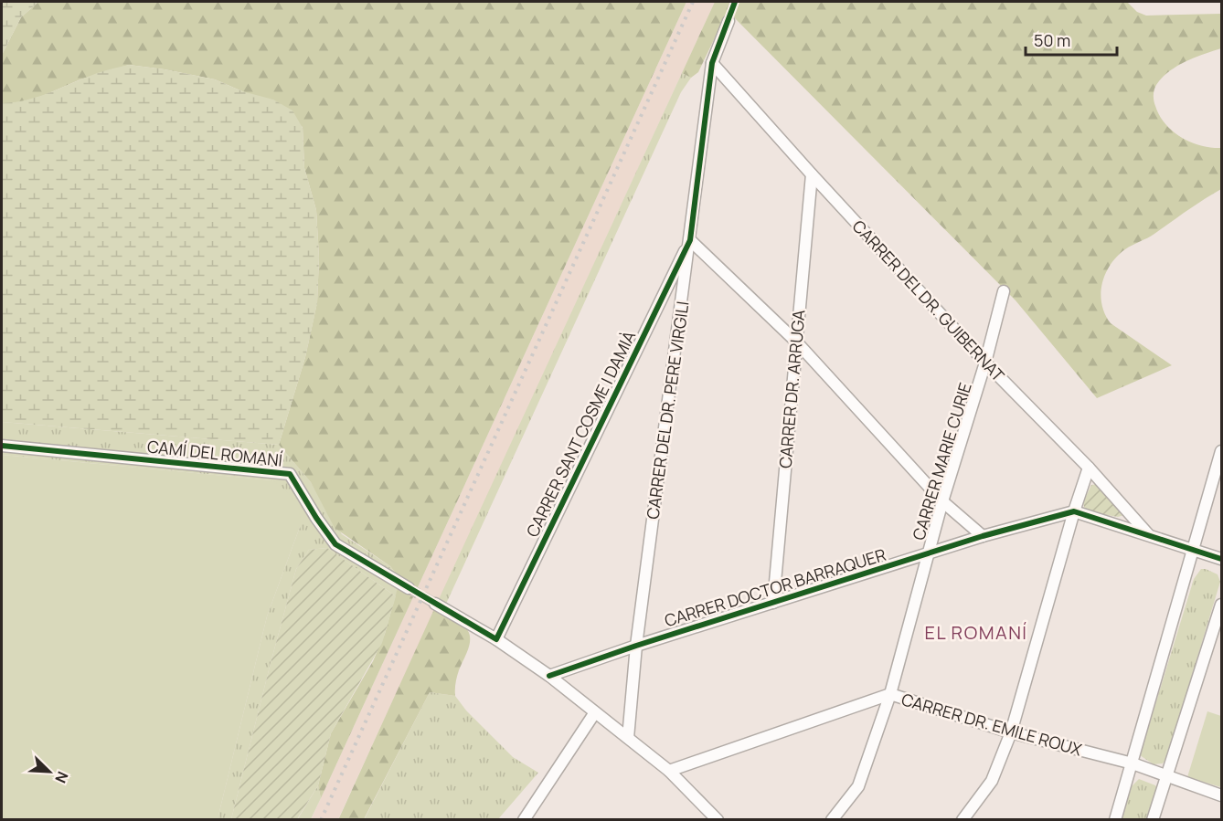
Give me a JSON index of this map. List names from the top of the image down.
{
  "streets": {
    "street": [
      "CARRER DEL DR. GUIBERNAT",
      "CARRER DR. ARRUGA",
      "CARRER DEL DR. PERE VIRGILI",
      "CARRER SANT COSME I DAMIÀ",
      "CAMÍ DEL ROMANÍ",
      "CARRER MARIE CURIE",
      "CARRER DOCTOR BARRAQUER",
      "CARRER DR. EMILE ROUX"
    ]
  },
  "crossings": [
    ["CARRER DEL DR. GUIBERNAT", "CARRER DR. ARRUGA"],
    ["CARRER DEL DR. GUIBERNAT", "CARRER DEL DR. PERE VIRGILI"],
    ["CARRER DEL DR. GUIBERNAT", "CARRER MARIE CURIE"],
    ["CARRER DR. ARRUGA", "CARRER DOCTOR BARRAQUER"],
    ["CARRER DEL DR. PERE VIRGILI", "CARRER SANT COSME I DAMIÀ"],
    ["CARRER DEL DR. PERE VIRGILI", "CARRER DOCTOR BARRAQUER"],
    ["CARRER MARIE CURIE", "CARRER DOCTOR BARRAQUER"],
    ["CARRER MARIE CURIE", "CARRER DR. EMILE ROUX"]
  ],
  "districts": ["EL ROMANÍ"],
  "scale_bar": "50 m",
  "north": "bottom right"
}
